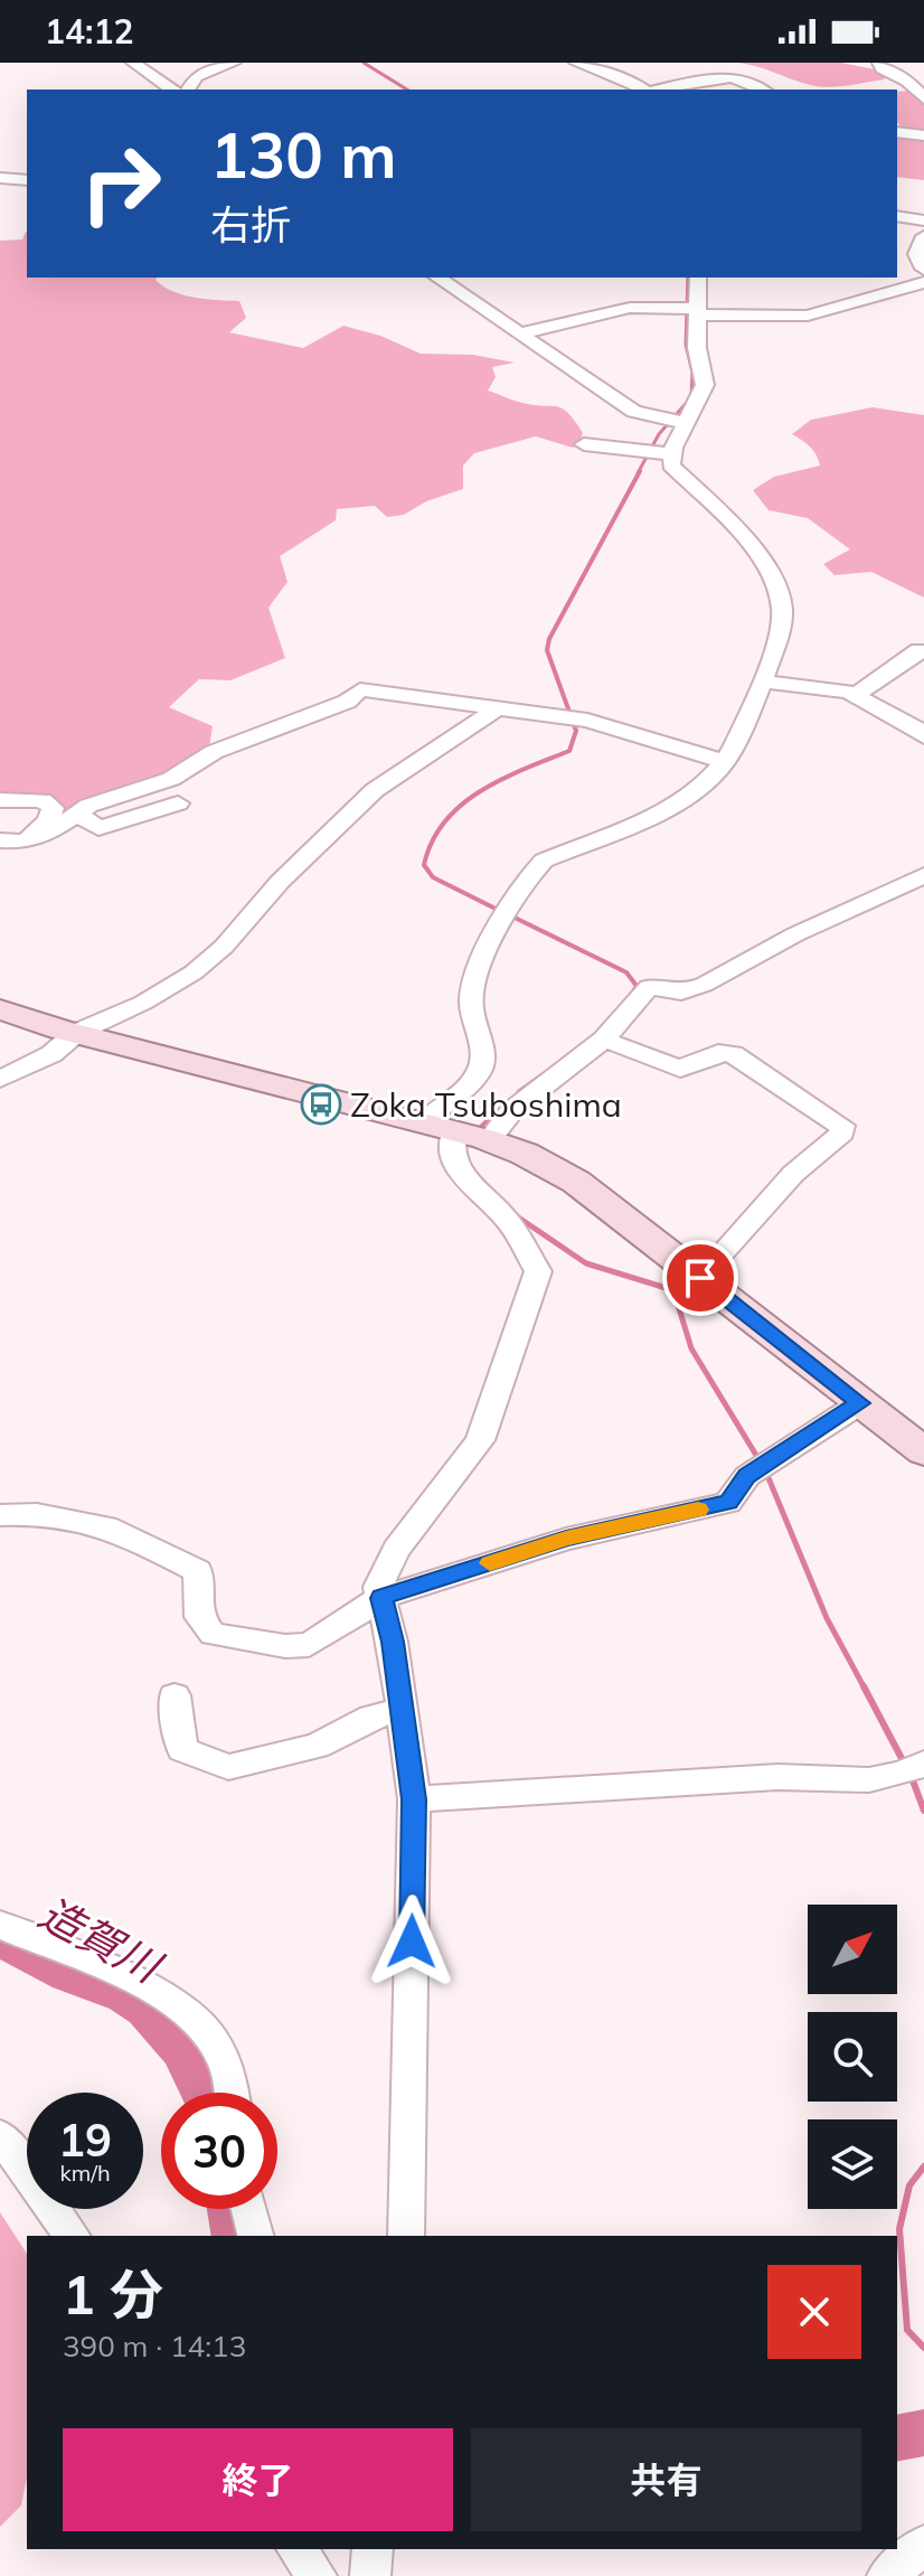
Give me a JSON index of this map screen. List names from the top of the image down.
{
  "water": ["造賀川"],
  "places": {
    "bus stop": ["Zoka Tsuboshima"]
  },
  "north": "top right",
  "page": {
    "status": "14:12",
    "turn": ["130 m", "右折"],
    "speed": "19 km/h",
    "limit": "30",
    "heading": ["1 分", "390 m · 14:13"],
    "buttons": ["終了", "共有"]
  }
}
